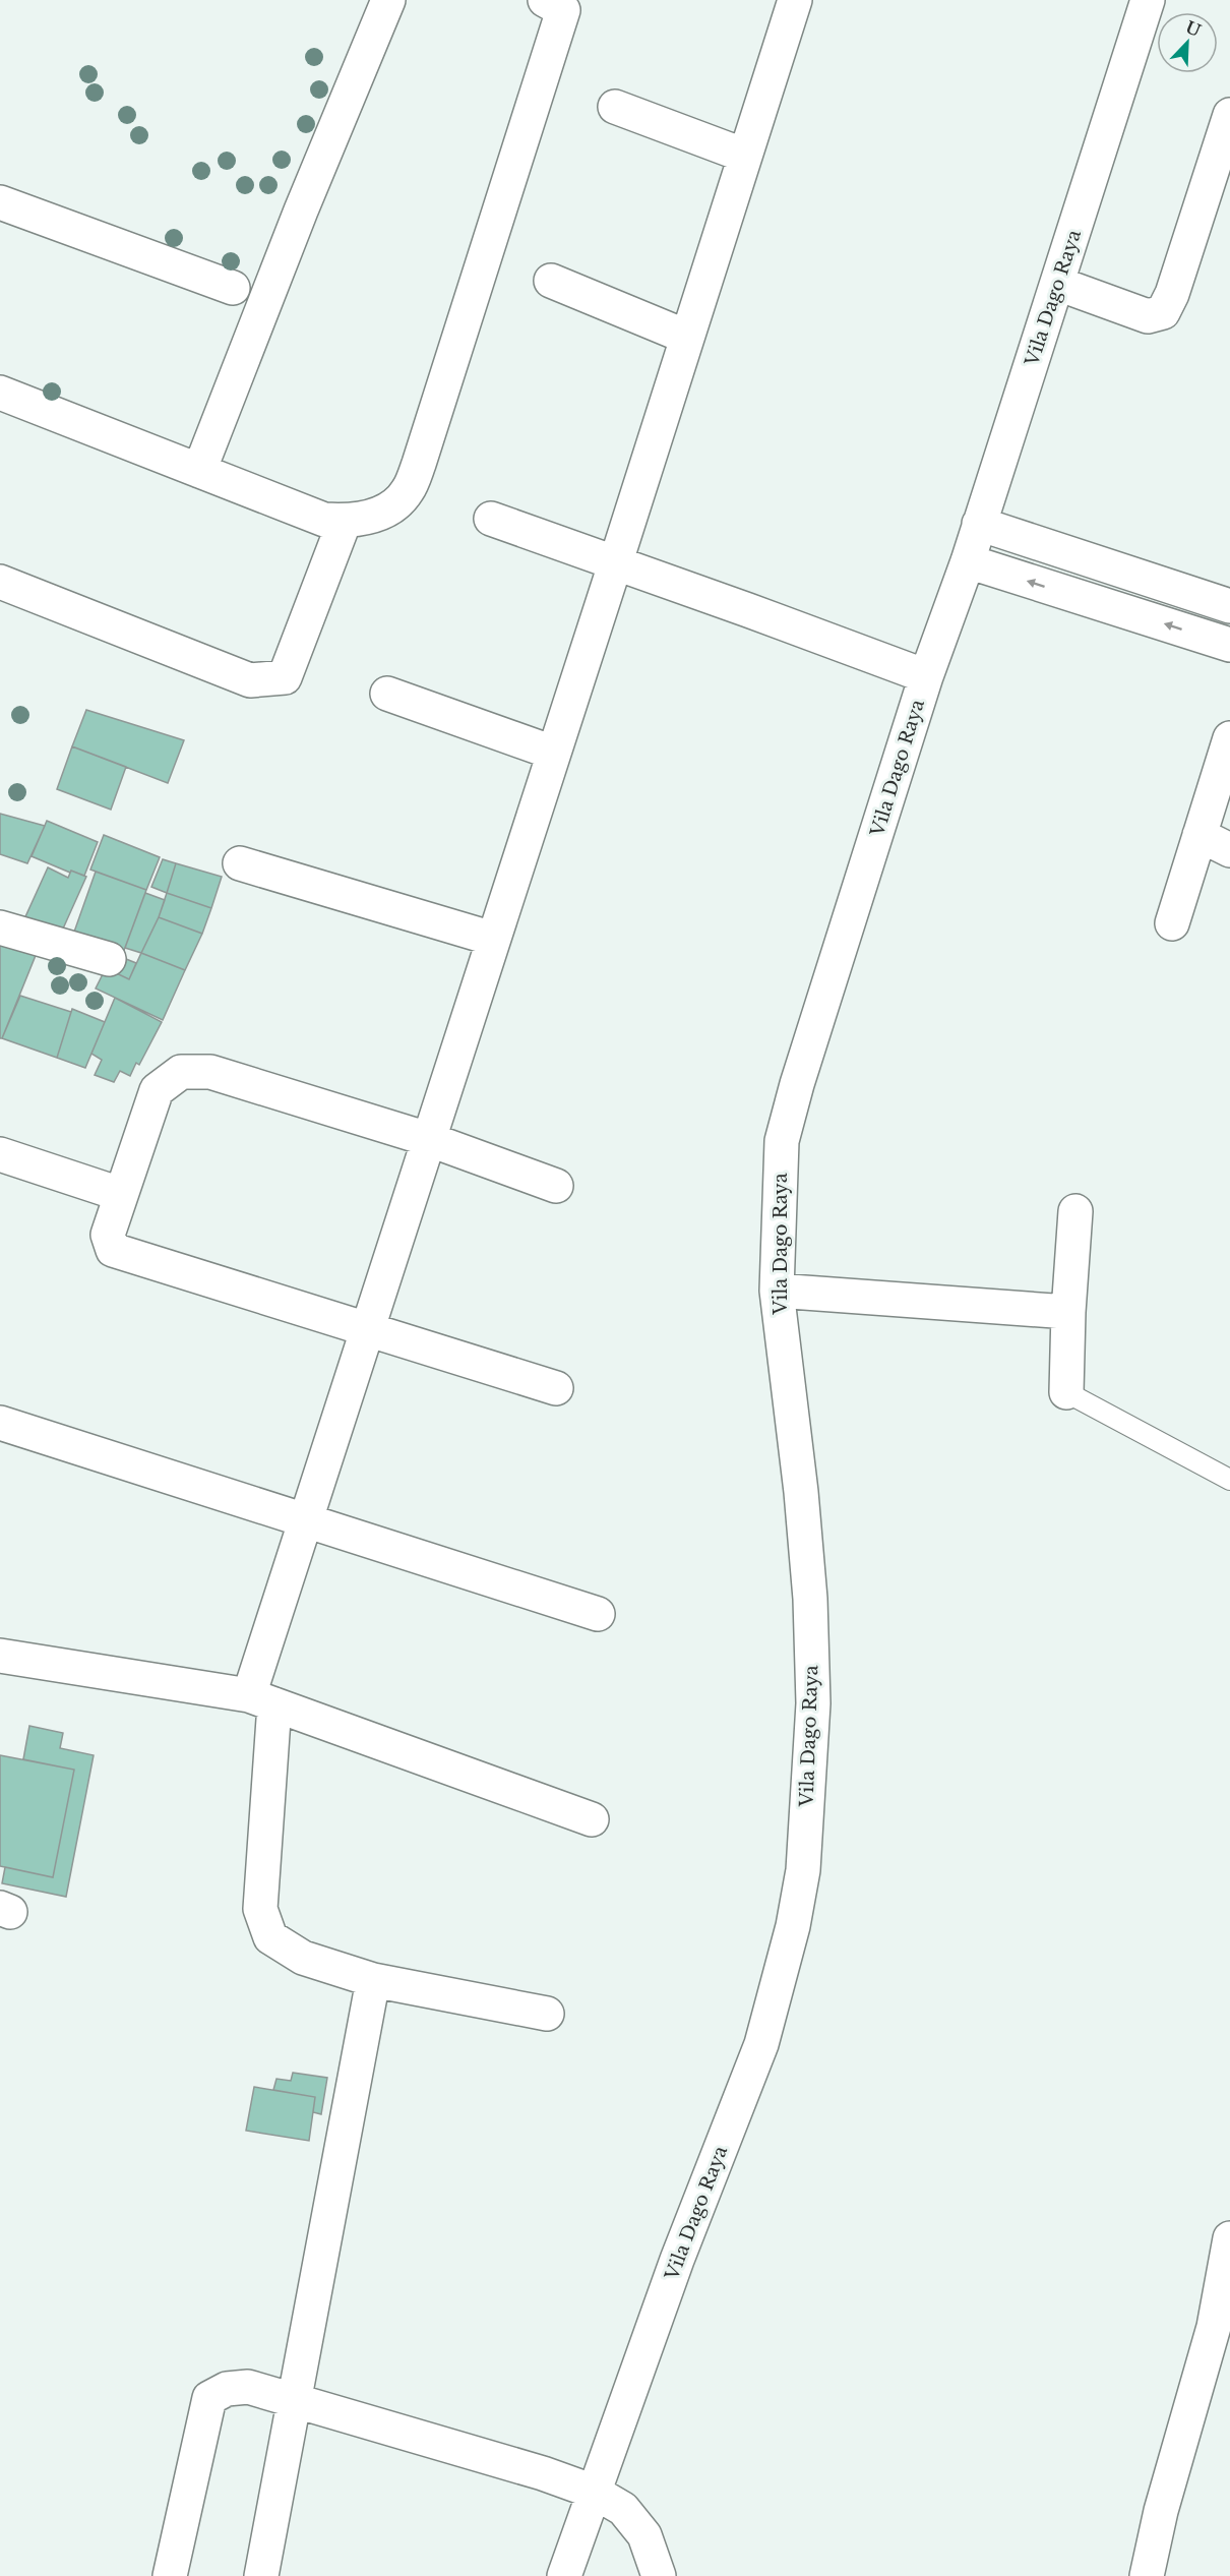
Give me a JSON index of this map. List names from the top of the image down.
{
  "streets": {
    "street": ["Vila Dago Raya"]
  },
  "north": "top right"
}
